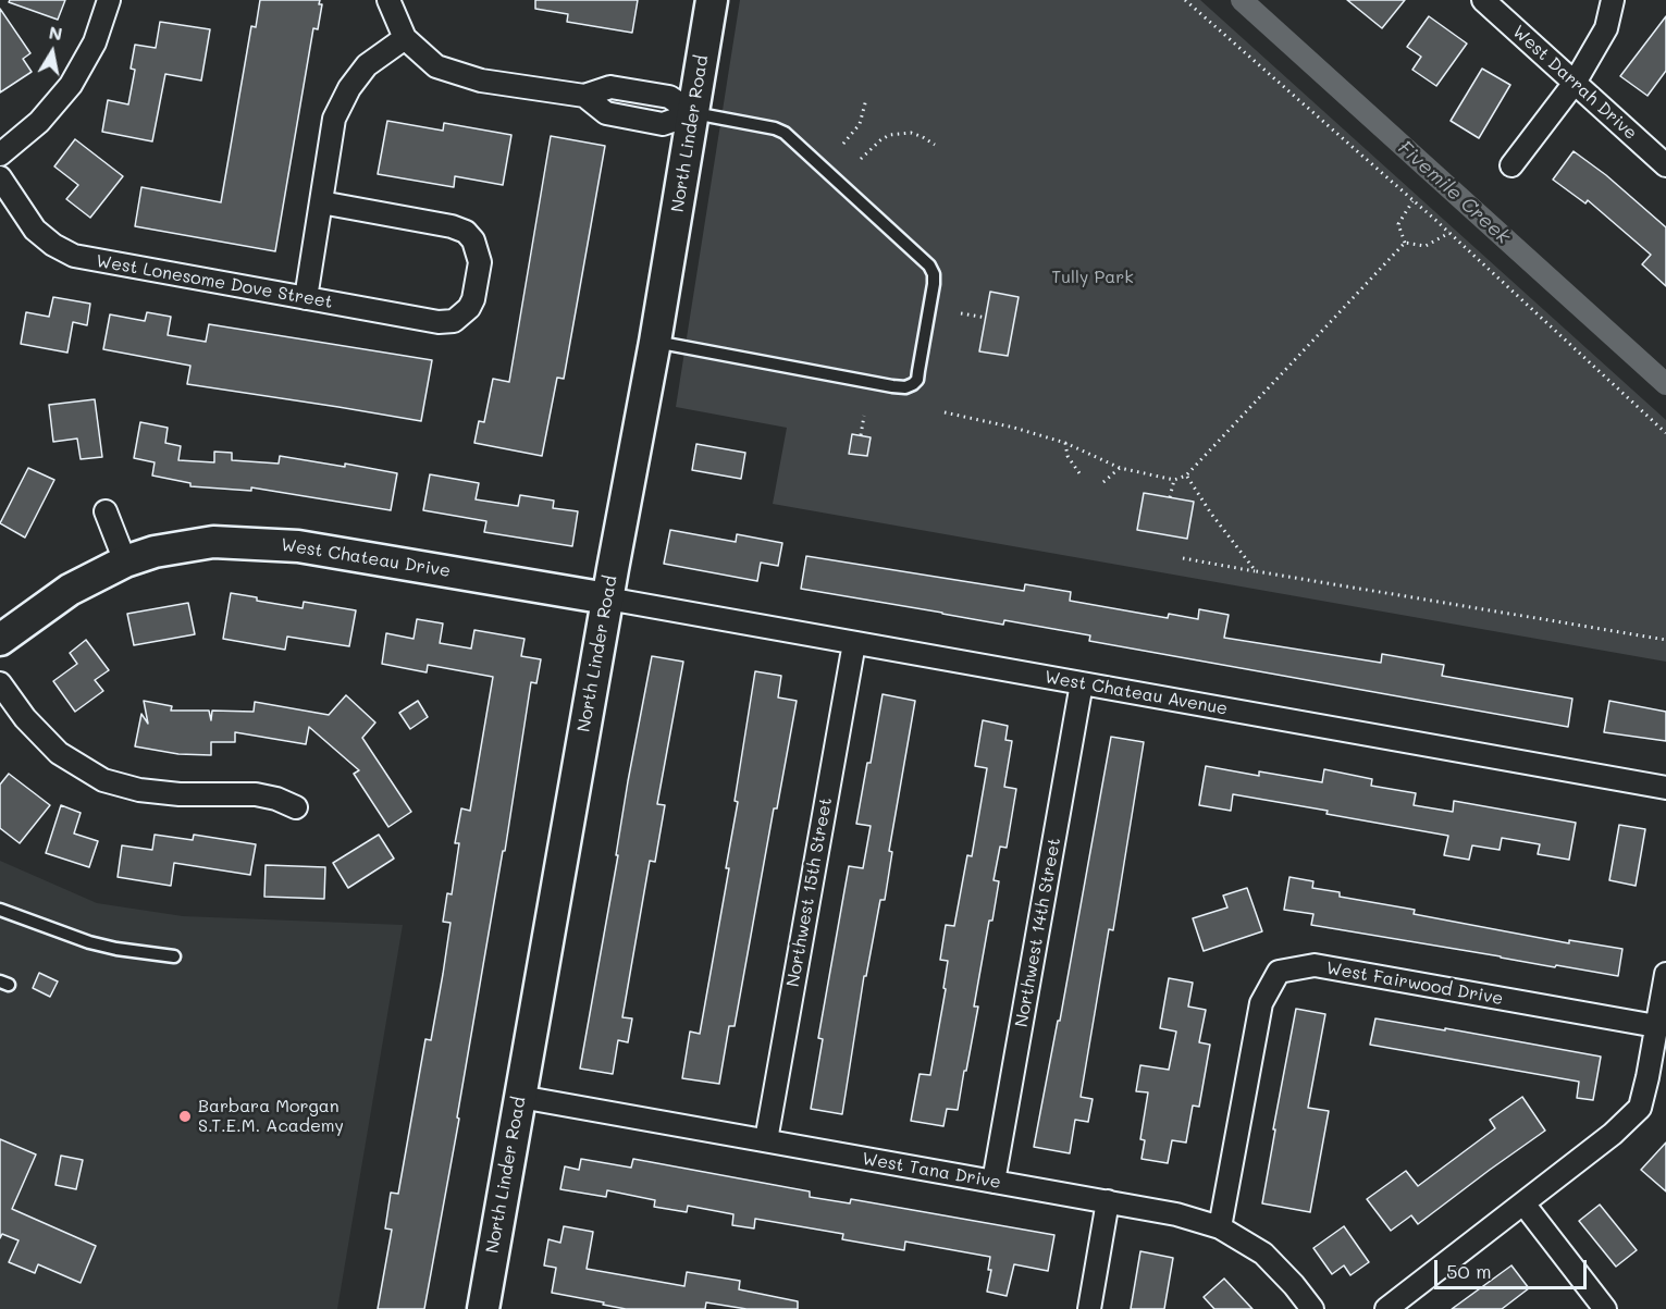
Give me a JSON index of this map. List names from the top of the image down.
{
  "streets": {
    "main road": ["North Linder Road", "West Chateau Drive"],
    "street": [
      "West Darrah Drive",
      "West Lonesome Dove Street",
      "West Chateau Avenue",
      "Northwest 15th Street",
      "Northwest 14th Street",
      "West Fairwood Drive",
      "West Tana Drive"
    ]
  },
  "crossings": [
    ["North Linder Road", "West Chateau Drive"],
    ["North Linder Road", "West Chateau Avenue"],
    ["North Linder Road", "West Tana Drive"],
    ["West Chateau Drive", "West Chateau Avenue"],
    ["West Chateau Avenue", "Northwest 15th Street"],
    ["West Chateau Avenue", "Northwest 14th Street"],
    ["Northwest 15th Street", "West Tana Drive"],
    ["Northwest 14th Street", "West Tana Drive"],
    ["West Fairwood Drive", "West Tana Drive"]
  ],
  "water": ["Fivemile Creek"],
  "parks": ["Tully Park"],
  "places": ["Barbara Morgan S.T.E.M. Academy"],
  "scale_bar": "50 m",
  "north": "top"
}
